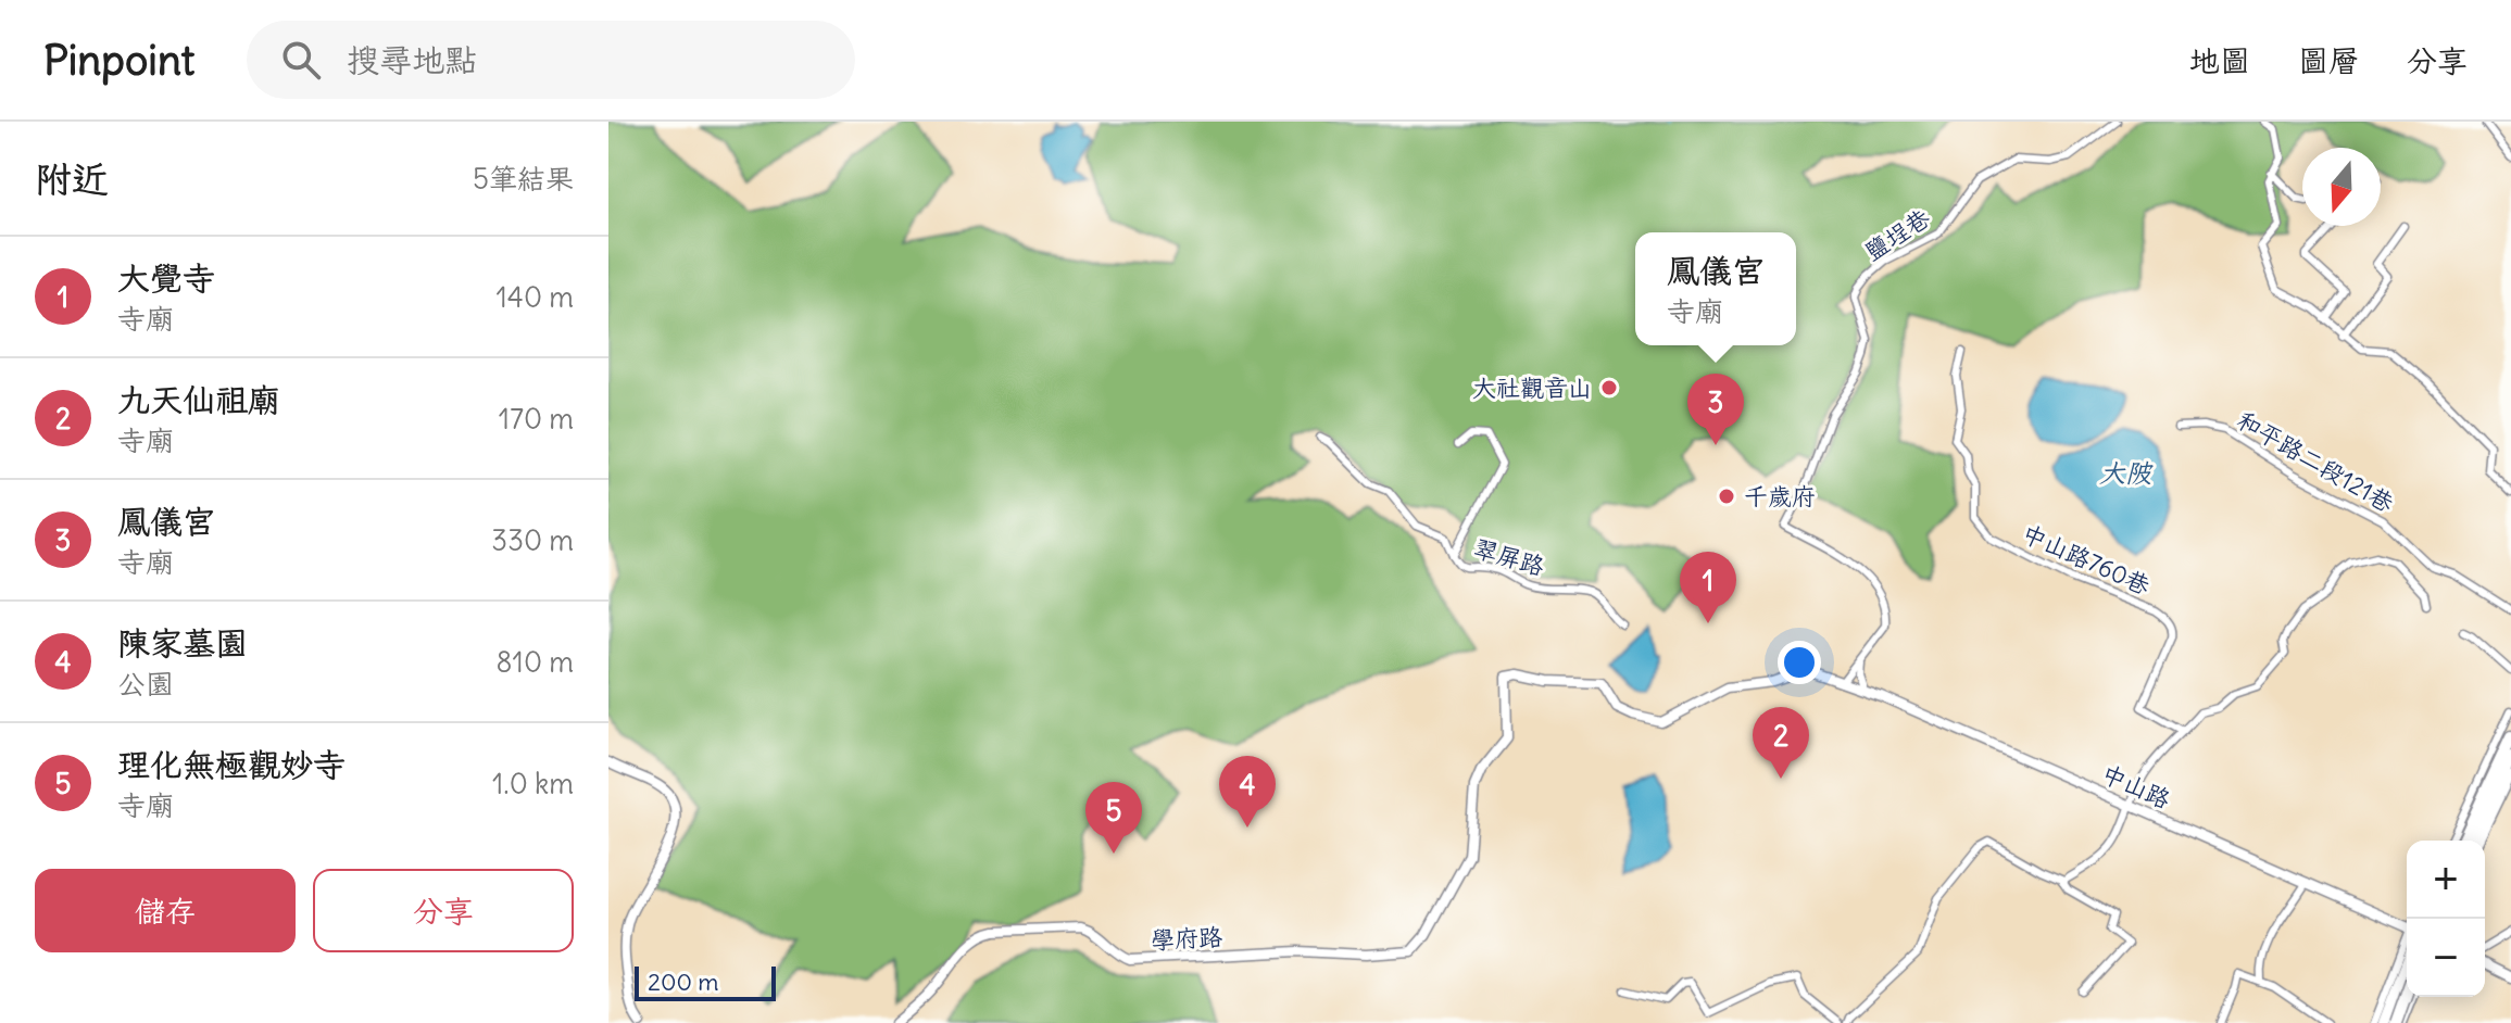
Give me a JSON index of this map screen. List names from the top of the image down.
{
  "streets": {
    "main road": ["中山路", "學府路"],
    "street": [
      "鹽埕巷",
      "和平路二段121巷",
      "翠屏路",
      "中山路760巷"
    ]
  },
  "crossings": [
    ["中山路", "學府路"]
  ],
  "water": ["大陂"],
  "places": ["大社觀音山", "千歲府"],
  "scale_bar": "200 m",
  "north": "bottom",
  "page": {
    "header": "Pinpoint",
    "search": "搜尋地點",
    "nav": ["地圖", "圖層", "分享"],
    "heading": ["附近", "5筆結果"],
    "popup": ["鳳儀宮", "寺廟"],
    "list": [
      {
        "mark": "1",
        "name": "大覺寺",
        "note": "寺廟",
        "value": "140 m"
      },
      {
        "mark": "2",
        "name": "九天仙祖廟",
        "note": "寺廟",
        "value": "170 m"
      },
      {
        "mark": "3",
        "name": "鳳儀宮",
        "note": "寺廟",
        "value": "330 m"
      },
      {
        "mark": "4",
        "name": "陳家墓園",
        "note": "公園",
        "value": "810 m"
      },
      {
        "mark": "5",
        "name": "理化無極觀妙寺",
        "note": "寺廟",
        "value": "1.0 km"
      }
    ],
    "pins": [
      "3",
      "1",
      "2",
      "4",
      "5"
    ],
    "map_buttons": ["+", "−"],
    "buttons": ["儲存", "分享"],
    "scale": "200 m"
  }
}
